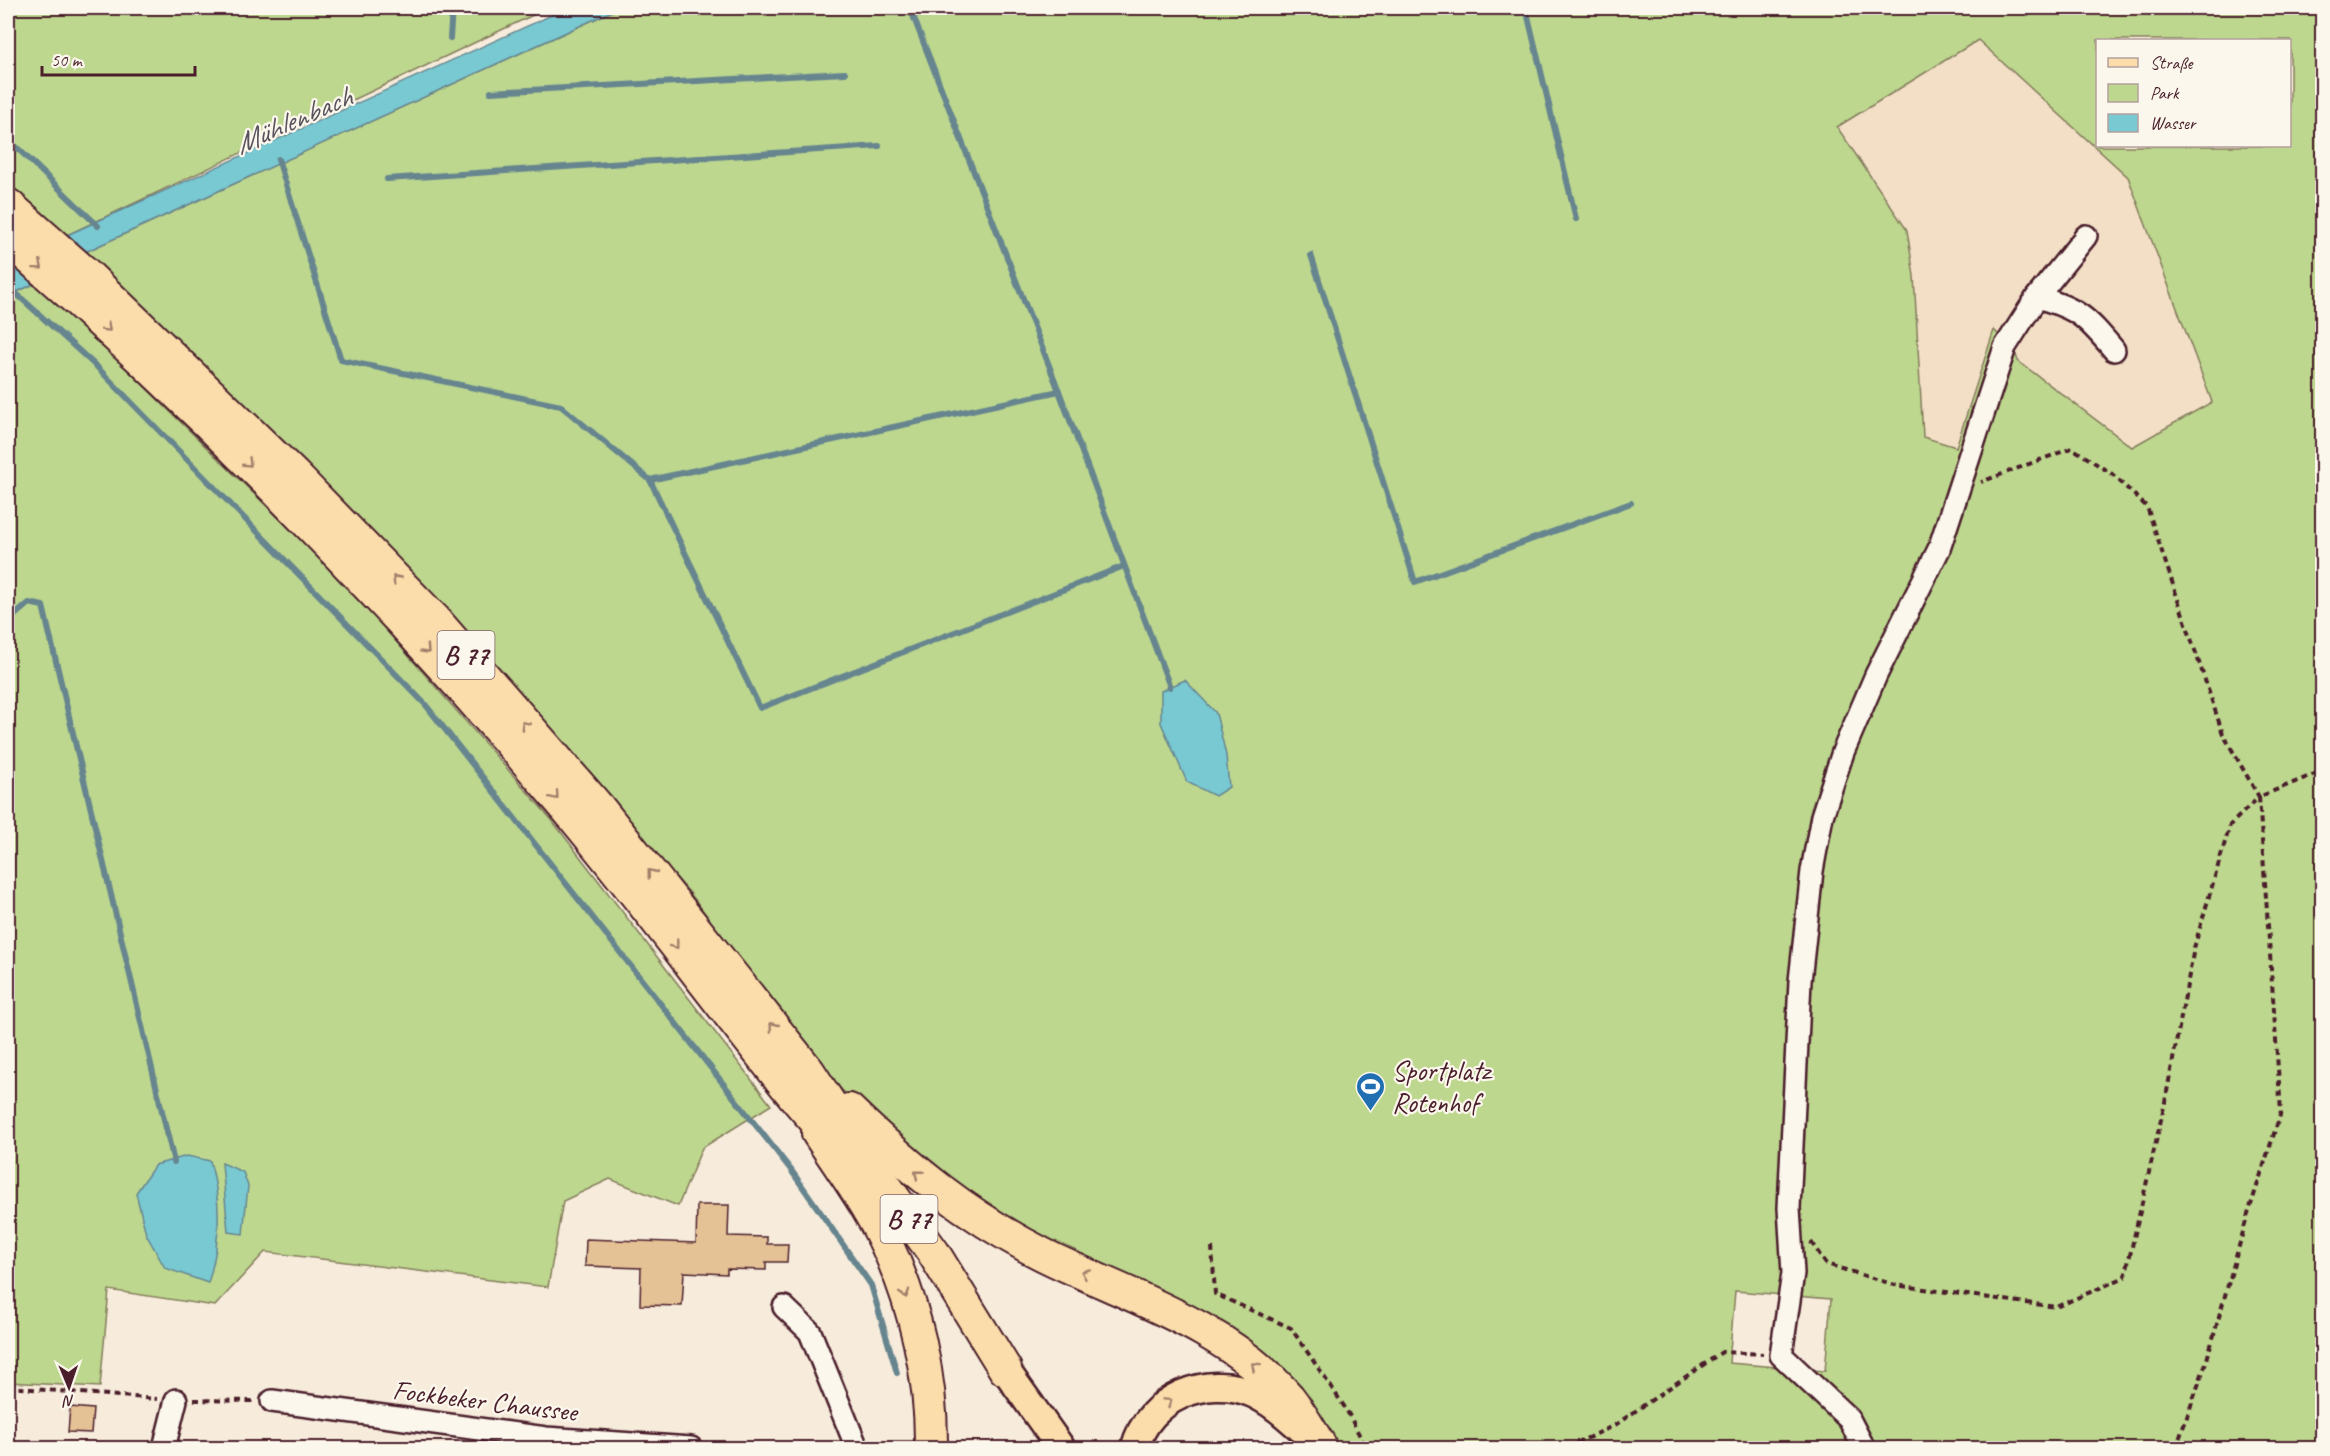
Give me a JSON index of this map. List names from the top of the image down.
{
  "streets": {
    "highway": ["B 77"],
    "street": ["Fockbeker Chaussee"]
  },
  "water": ["Mühlenbach"],
  "places": {
    "sports": ["Sportplatz Rotenhof"]
  },
  "legend": ["Straße", "Park", "Wasser"],
  "scale_bar": "50 m",
  "north": "bottom"
}
